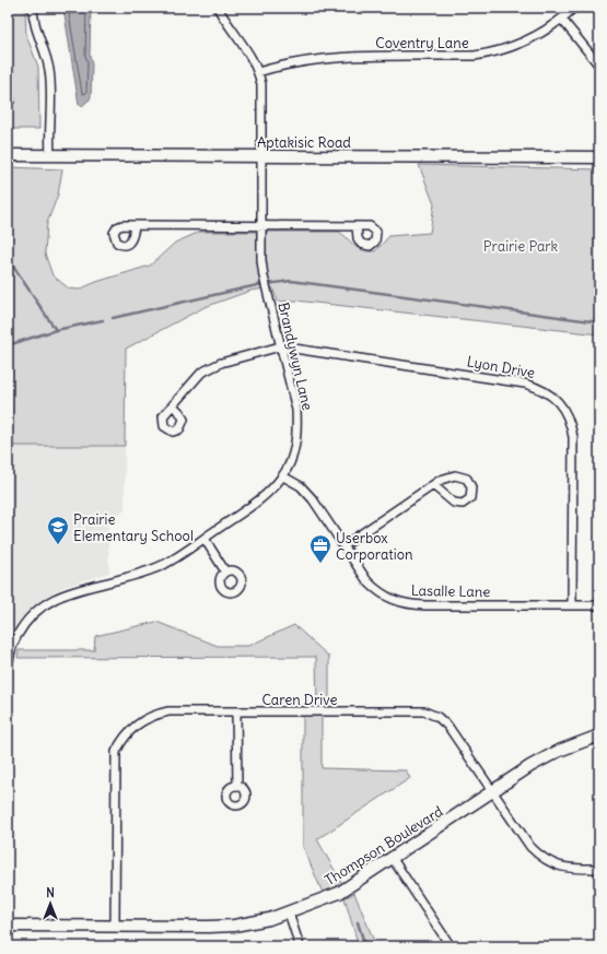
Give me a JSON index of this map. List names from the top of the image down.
{
  "streets": {
    "street": [
      "Coventry Lane",
      "Aptakisic Road",
      "Brandywyn Lane",
      "Lyon Drive",
      "Lasalle Lane",
      "Caren Drive",
      "Thompson Boulevard"
    ]
  },
  "crossings": [
    ["Coventry Lane", "Brandywyn Lane"],
    ["Aptakisic Road", "Brandywyn Lane"],
    ["Brandywyn Lane", "Lyon Drive"],
    ["Brandywyn Lane", "Lasalle Lane"],
    ["Lyon Drive", "Lasalle Lane"],
    ["Caren Drive", "Thompson Boulevard"]
  ],
  "parks": ["Prairie Park"],
  "places": {
    "school or university": ["Prairie Elementary School"],
    "office": ["Userbox Corporation"]
  },
  "north": "top"
}
